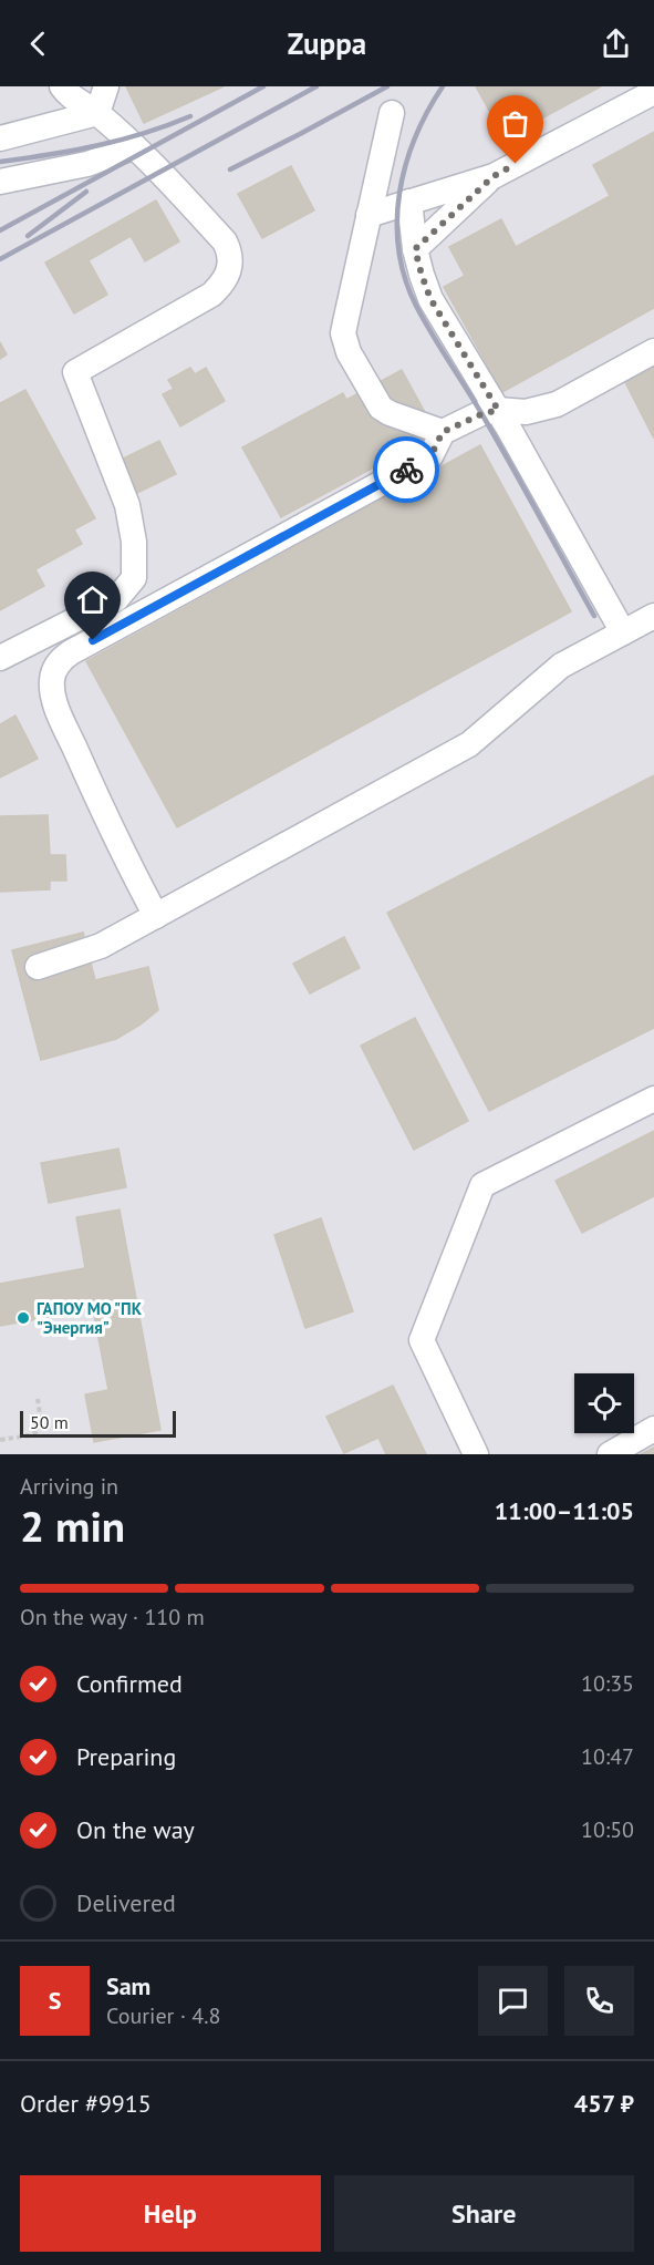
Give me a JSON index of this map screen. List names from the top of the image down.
{
  "places": ["ГАПОУ МО \"ПК \"Энергия\""],
  "scale_bar": "50 m",
  "page": {
    "header": "Zuppa",
    "scale": "50 m",
    "heading": ["2 min", "Arriving in", "11:00–11:05"],
    "panel": [
      "Sam",
      "Courier · 4.8",
      "Order #9915",
      "457 ₽"
    ],
    "bar": "On the way · 110 m",
    "list": [
      ["Confirmed", "10:35"],
      ["Preparing", "10:47"],
      ["On the way", "10:50"],
      "Delivered"
    ],
    "round": "S",
    "buttons": ["Help", "Share"]
  }
}
